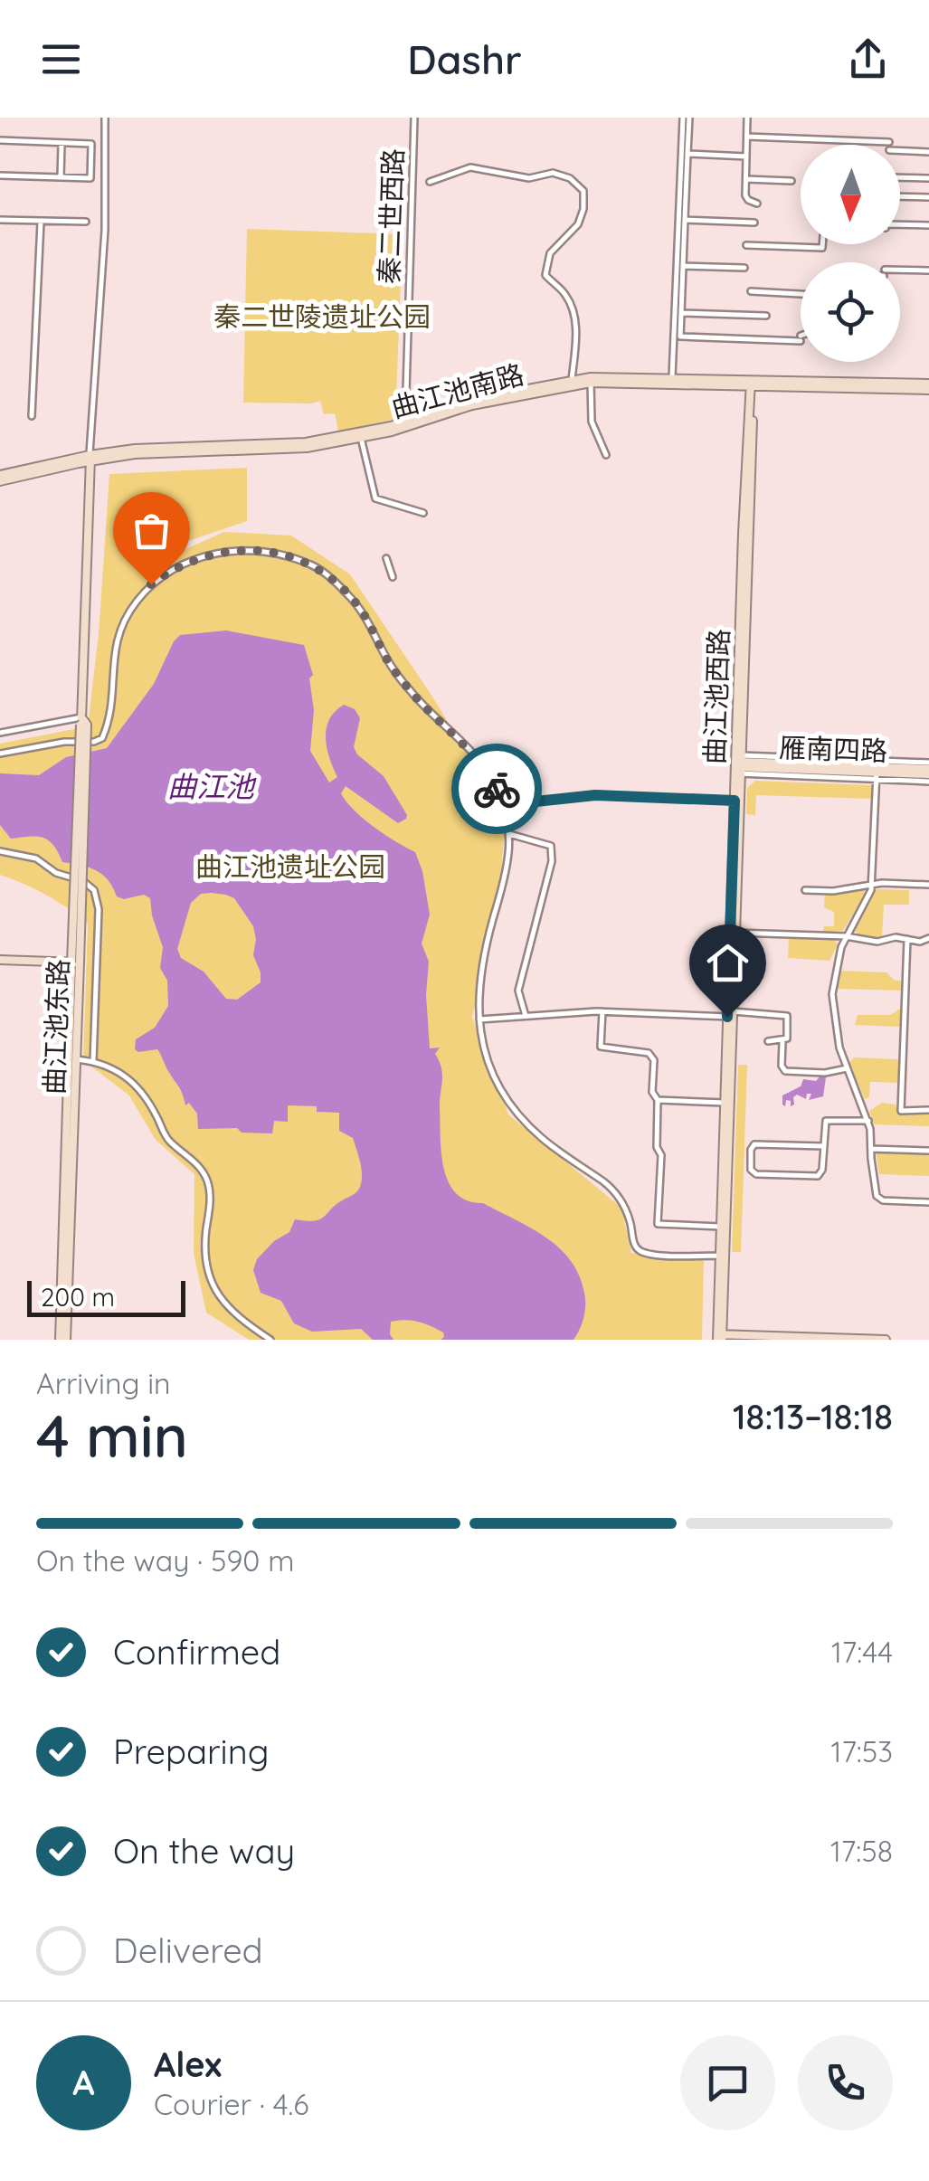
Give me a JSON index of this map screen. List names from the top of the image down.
{
  "streets": {
    "main road": [
      "曲江池南路",
      "曲江池西路",
      "雁南四路",
      "曲江池东路"
    ],
    "street": ["秦二世西路"]
  },
  "crossings": [
    ["秦二世西路", "曲江池南路"],
    ["曲江池南路", "曲江池西路"],
    ["曲江池南路", "曲江池东路"],
    ["曲江池西路", "雁南四路"]
  ],
  "water": ["曲江池"],
  "parks": ["秦二世陵遗址公园", "曲江池遗址公园"],
  "scale_bar": "200 m",
  "north": "bottom",
  "page": {
    "header": "Dashr",
    "scale": "200 m",
    "heading": ["4 min", "Arriving in", "18:13–18:18"],
    "panel": ["Alex", "Courier · 4.6"],
    "bar": "On the way · 590 m",
    "list": [
      ["Confirmed", "17:44"],
      ["Preparing", "17:53"],
      ["On the way", "17:58"],
      "Delivered"
    ],
    "round": "A"
  }
}
